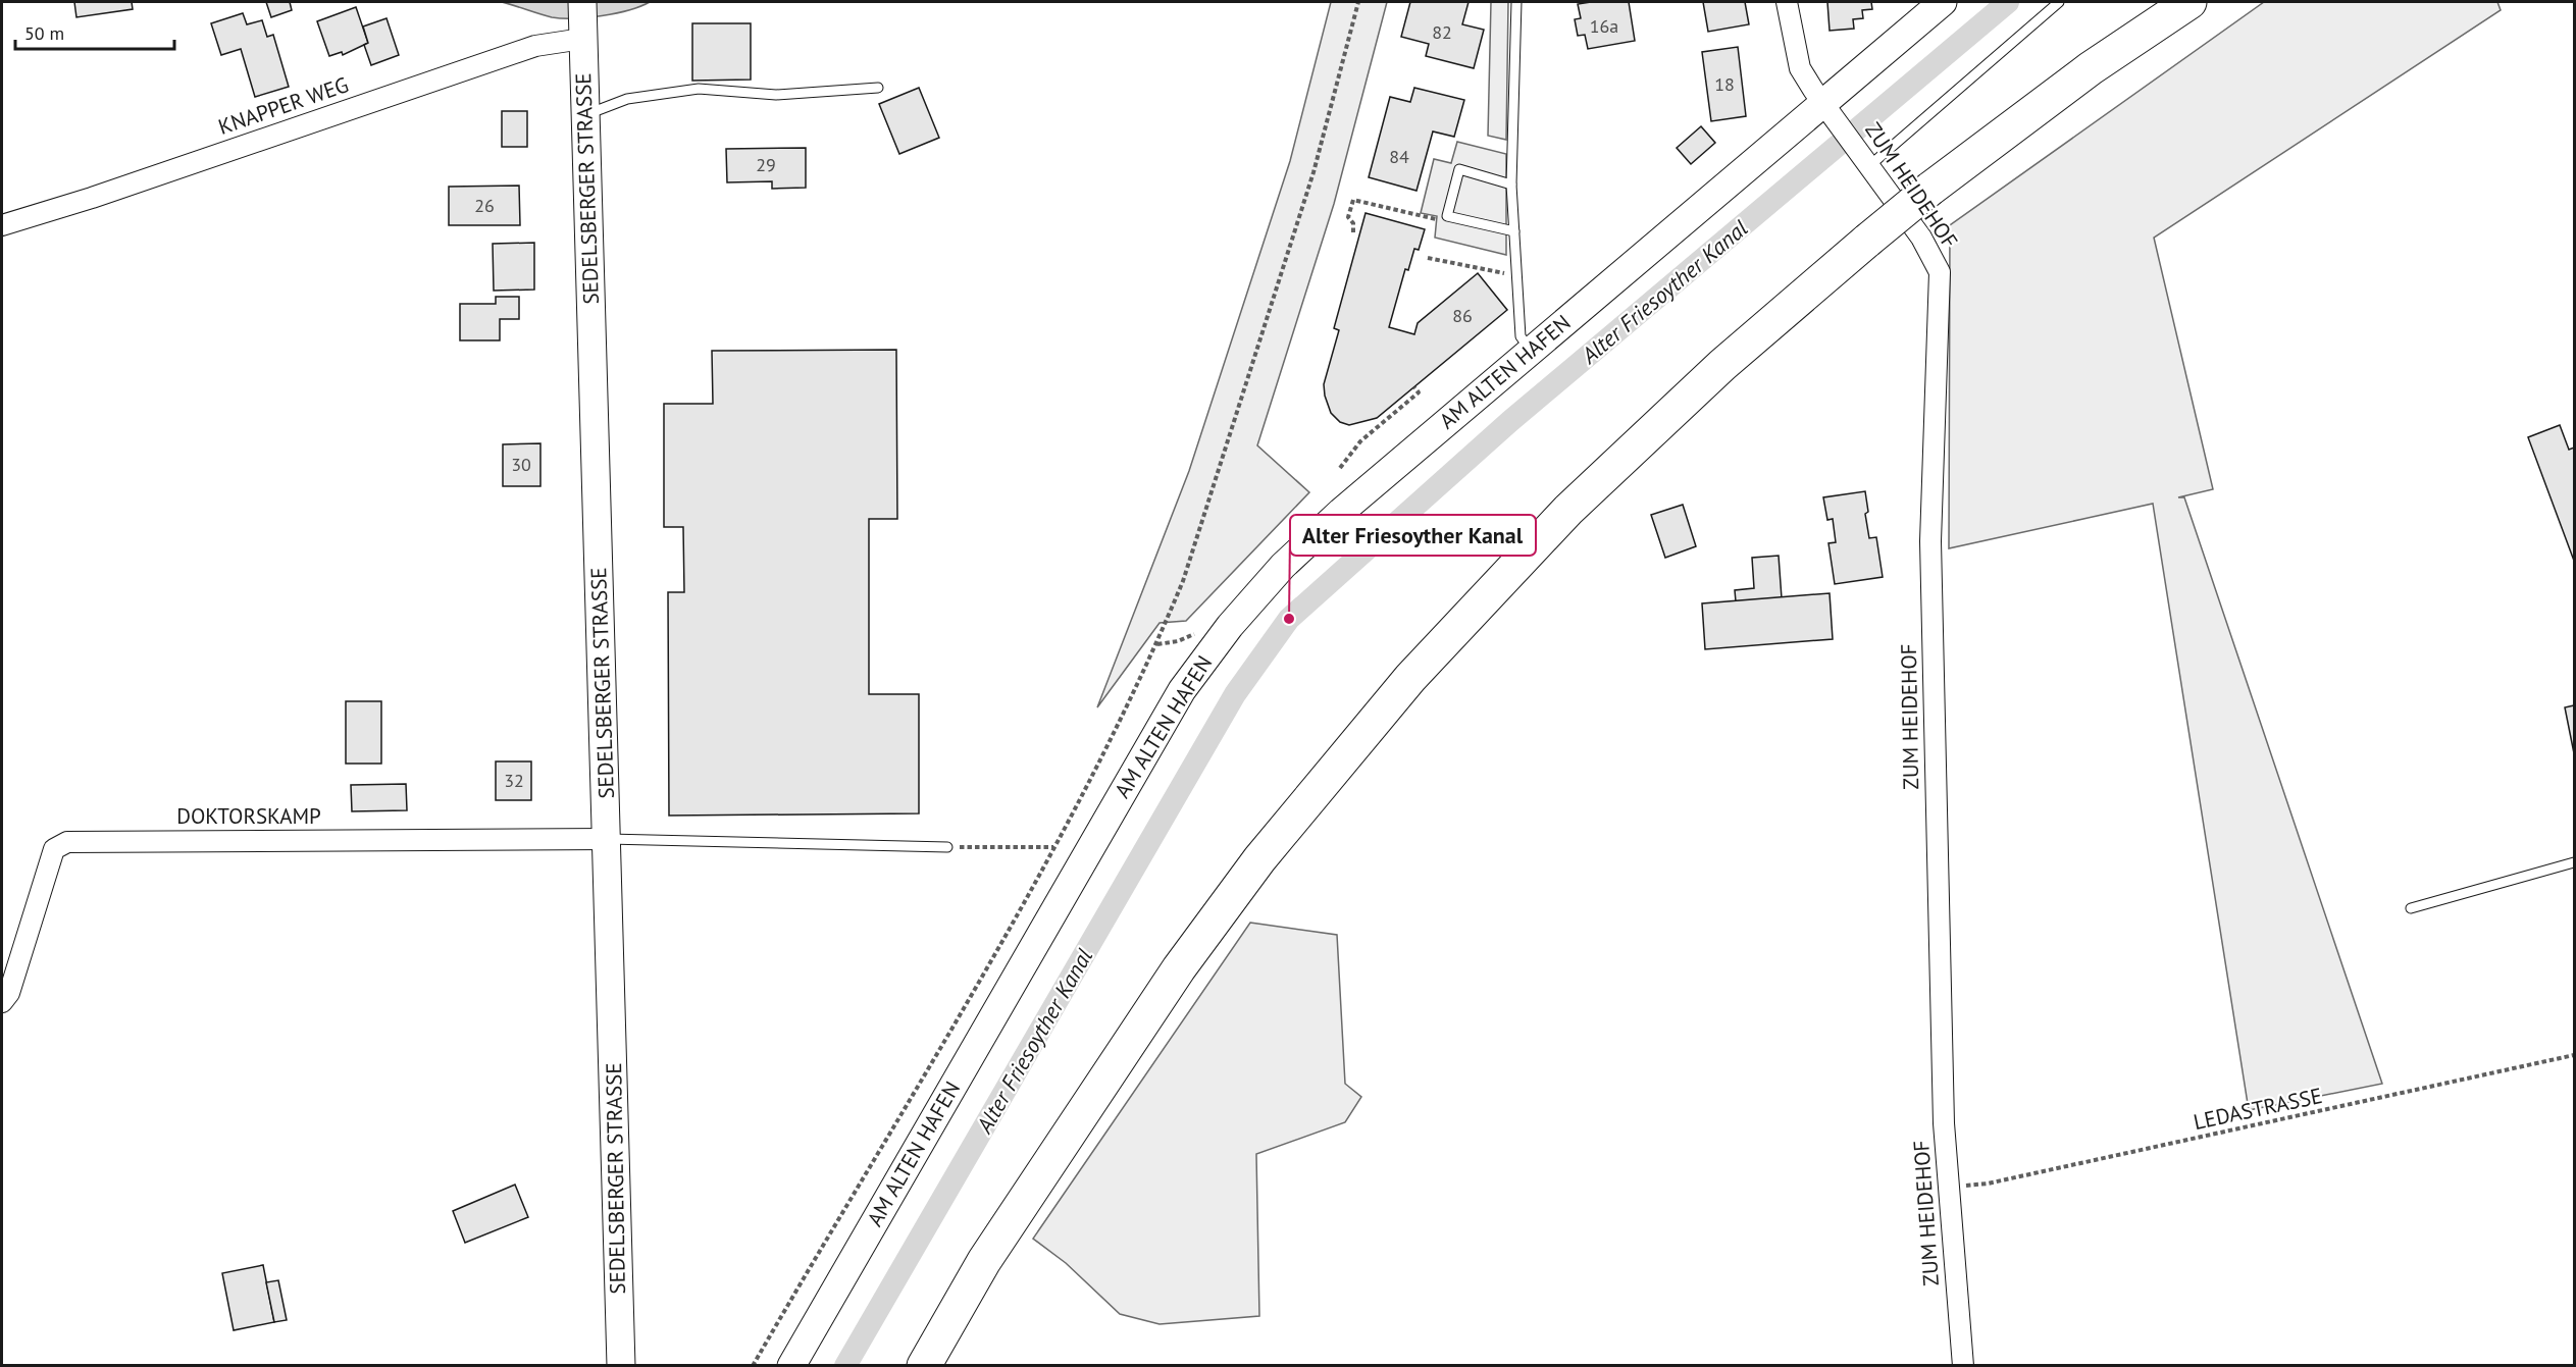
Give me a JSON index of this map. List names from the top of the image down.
{
  "streets": {
    "street": [
      "KNAPPER WEG",
      "ZUM HEIDEHOF",
      "SEDELSBERGER STRASSE",
      "AM ALTEN HAFEN",
      "DOKTORSKAMP"
    ],
    "path": ["LEDASTRASSE"]
  },
  "crossings": [
    ["KNAPPER WEG", "SEDELSBERGER STRASSE"],
    ["ZUM HEIDEHOF", "AM ALTEN HAFEN"],
    ["ZUM HEIDEHOF", "LEDASTRASSE"],
    ["SEDELSBERGER STRASSE", "DOKTORSKAMP"]
  ],
  "water": ["Alter Friesoyther Kanal"],
  "places": ["Alter Friesoyther Kanal"],
  "house_numbers": [
    "16a",
    "82",
    "18",
    "84",
    "29",
    "26",
    "86",
    "30",
    "32"
  ],
  "scale_bar": "50 m"
}
